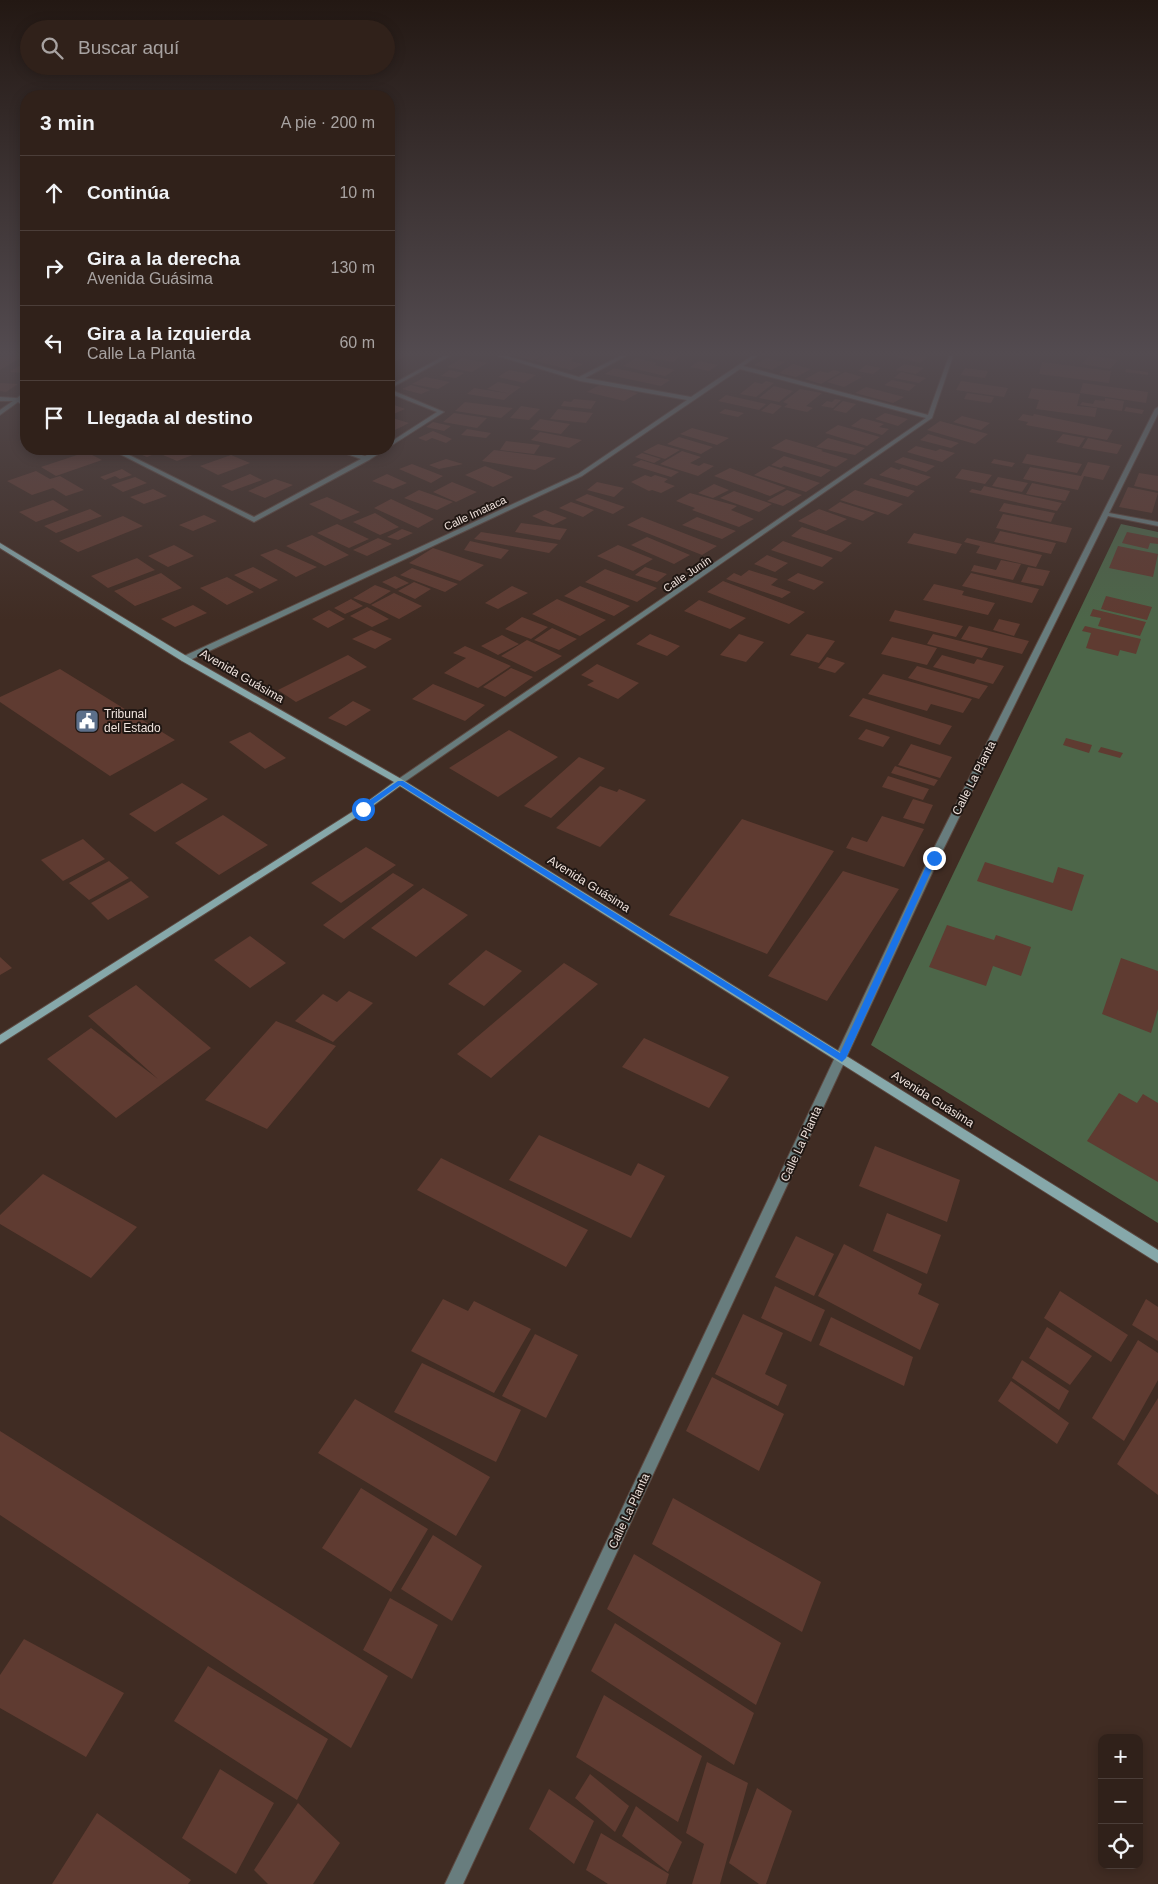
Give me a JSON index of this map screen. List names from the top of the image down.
{
  "streets": {
    "main road": ["Avenida Guásima"],
    "street": ["Calle Imataca", "Calle Junín", "Calle La Planta"]
  },
  "crossings": [
    ["Calle Imataca", "Avenida Guásima"],
    ["Calle Junín", "Avenida Guásima"],
    ["Avenida Guásima", "Calle La Planta"]
  ],
  "places": {
    "public building": ["Tribunal del Estado"]
  },
  "page": {
    "search": "Buscar aquí",
    "heading": ["3 min", "A pie · 200 m"],
    "list": [
      ["Continúa", "10 m"],
      ["Gira a la derecha", "Avenida Guásima", "130 m"],
      ["Gira a la izquierda", "Calle La Planta", "60 m"],
      "Llegada al destino"
    ],
    "map_buttons": ["+", "−"]
  }
}
